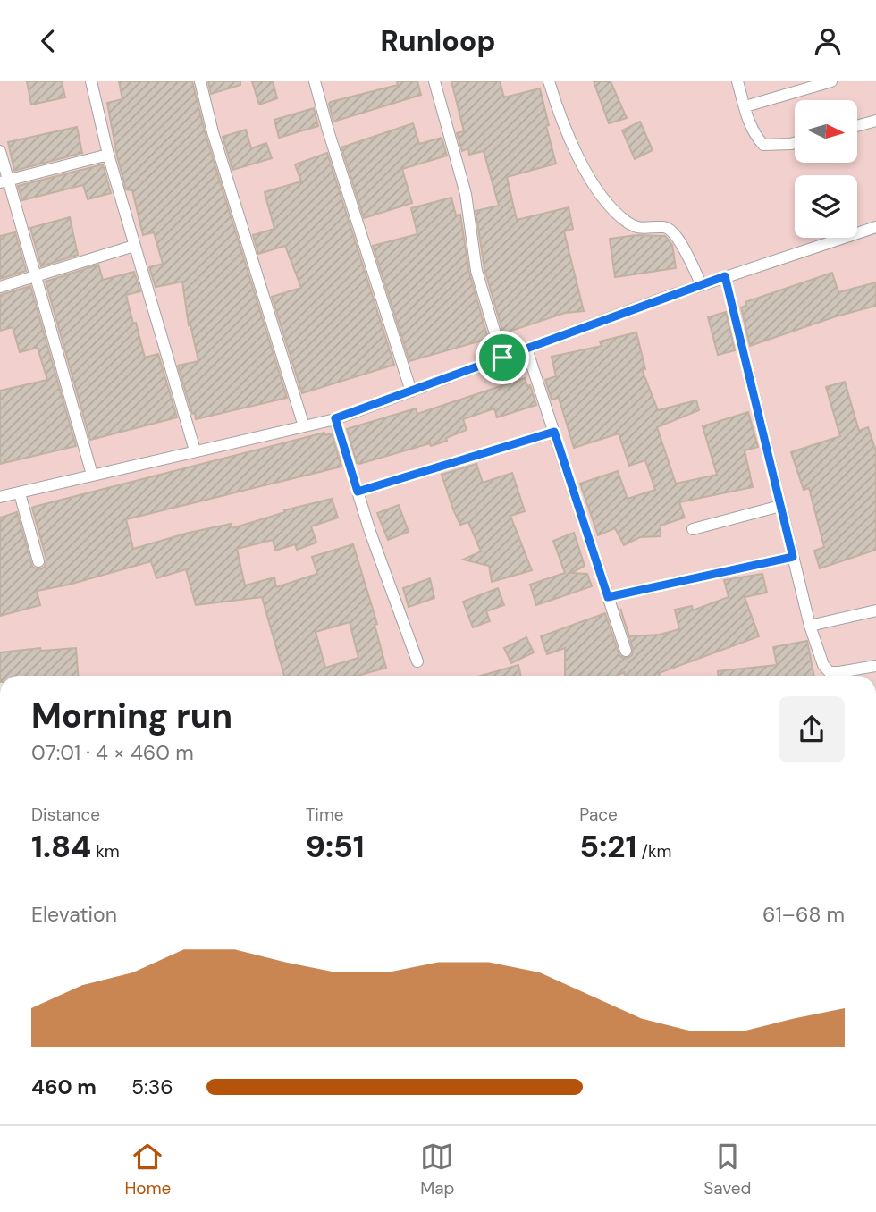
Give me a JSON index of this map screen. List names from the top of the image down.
{
  "north": "right",
  "page": {
    "header": "Runloop",
    "heading": ["Morning run", "07:01 · 4 × 460 m"],
    "stats": [
      ["Distance", "1.84 km"],
      ["Time", "9:51"],
      ["Pace", "5:21 /km"]
    ],
    "chart": ["Elevation", "61–68 m"],
    "list": [
      {
        "name": "460 m",
        "note": "5:36"
      }
    ],
    "tabs": ["Home", "Map", "Saved"]
  }
}
